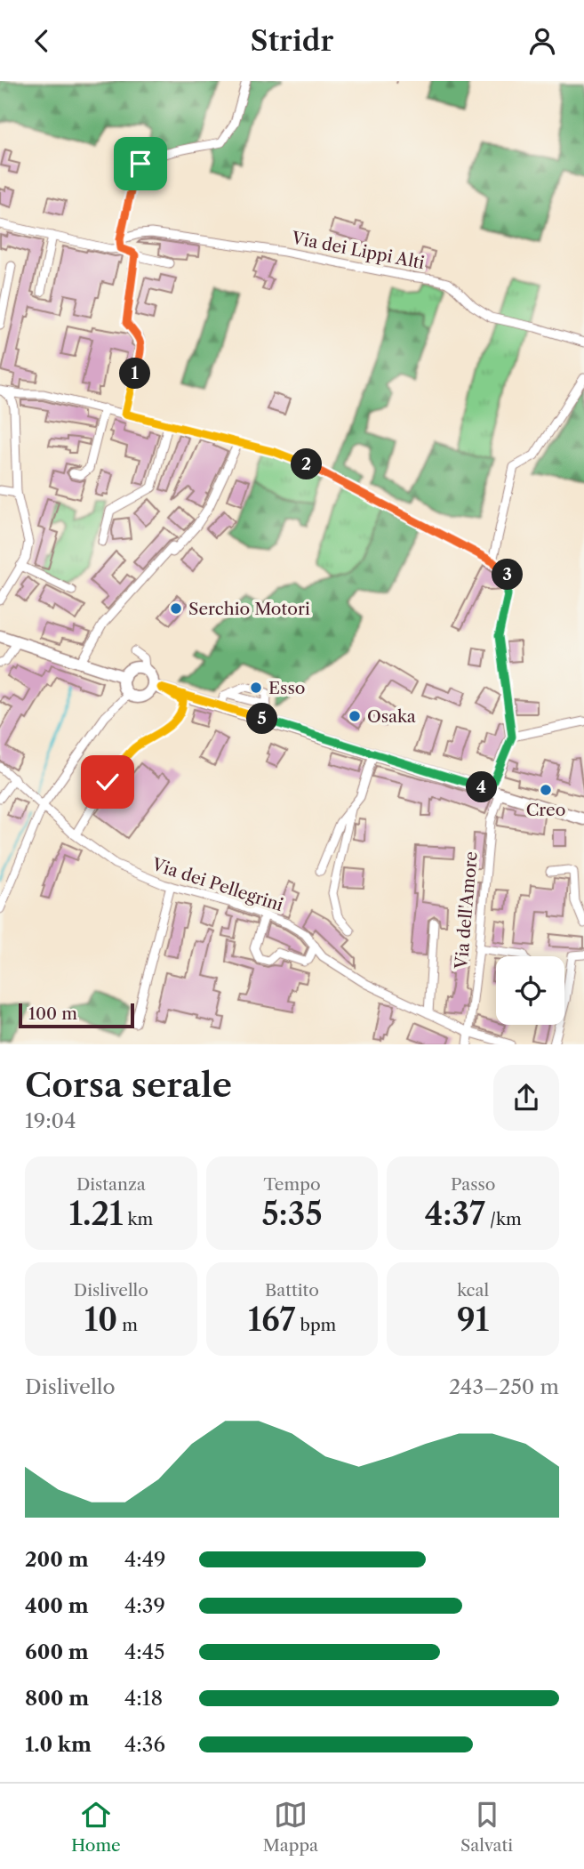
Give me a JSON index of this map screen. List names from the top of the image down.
{
  "streets": {
    "street": ["Via dei Lippi Alti", "Via dei Pellegrini", "Via dell'Amore"]
  },
  "crossings": [
    ["Via dei Pellegrini", "Via dell'Amore"]
  ],
  "places": [
    "Serchio Motori",
    "Esso",
    "Osaka",
    "Creo"
  ],
  "scale_bar": "100 m",
  "page": {
    "header": "Stridr",
    "pins": [
      "1",
      "2",
      "3",
      "5",
      "4"
    ],
    "scale": "100 m",
    "heading": ["Corsa serale", "19:04"],
    "stats": [
      ["Distanza", "1.21 km"],
      ["Tempo", "5:35"],
      ["Passo", "4:37 /km"],
      ["Dislivello", "10 m"],
      ["Battito", "167 bpm"],
      ["kcal", "91"]
    ],
    "chart": ["Dislivello", "243–250 m"],
    "list": [
      {
        "name": "200 m",
        "note": "4:49"
      },
      {
        "name": "400 m",
        "note": "4:39"
      },
      {
        "name": "600 m",
        "note": "4:45"
      },
      {
        "name": "800 m",
        "note": "4:18"
      },
      {
        "name": "1.0 km",
        "note": "4:36"
      }
    ],
    "tabs": ["Home", "Mappa", "Salvati"]
  }
}
